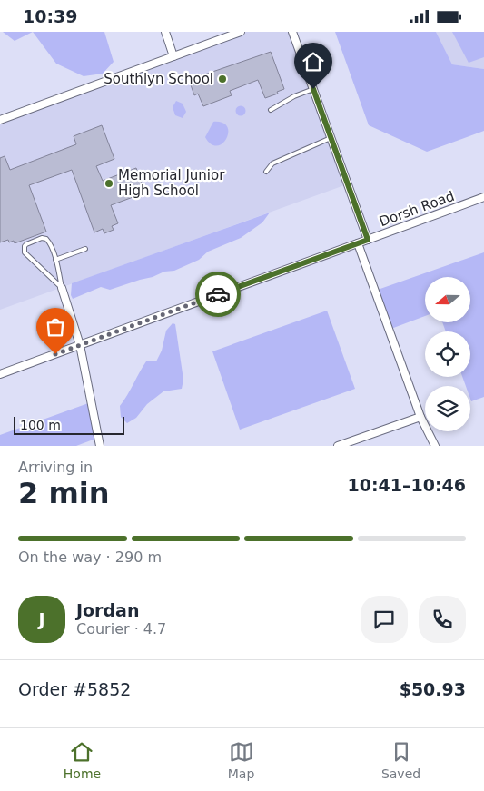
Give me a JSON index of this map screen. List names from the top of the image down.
{
  "streets": {
    "street": ["Dorsh Road"]
  },
  "places": ["Southlyn School", "Memorial Junior High School"],
  "scale_bar": "100 m",
  "north": "left",
  "page": {
    "status": "10:39",
    "scale": "100 m",
    "heading": ["2 min", "Arriving in", "10:41–10:46"],
    "panel": [
      "Jordan",
      "Courier · 4.7",
      "Order #5852",
      "$50.93"
    ],
    "bar": "On the way · 290 m",
    "round": "J",
    "tabs": ["Home", "Map", "Saved"]
  }
}
